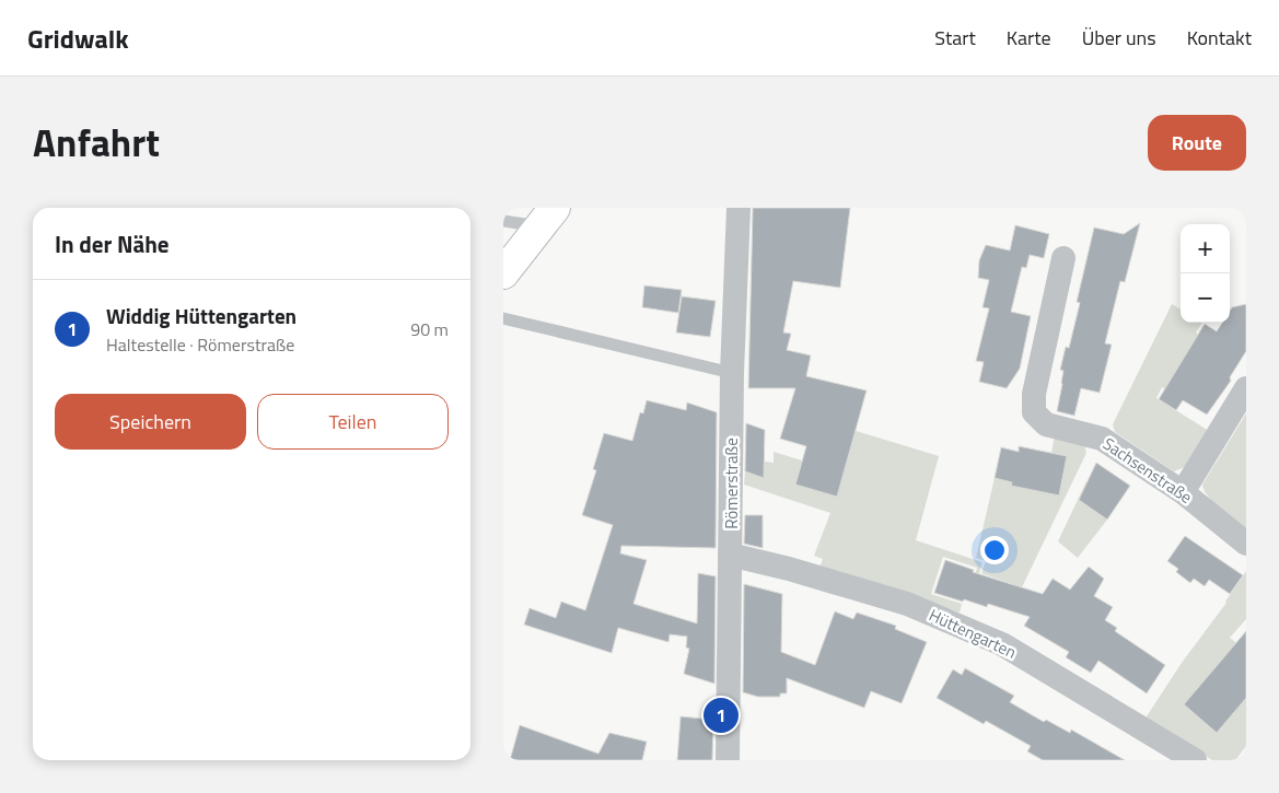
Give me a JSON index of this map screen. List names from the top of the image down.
{
  "streets": {
    "street": ["Sachsenstraße", "Römerstraße", "Hüttengarten"]
  },
  "crossings": [
    ["Römerstraße", "Hüttengarten"]
  ],
  "page": {
    "header": "Gridwalk",
    "nav": [
      "Start",
      "Karte",
      "Über uns",
      "Kontakt"
    ],
    "title": "Anfahrt",
    "buttons": [
      "Route",
      ["Speichern", "Teilen"]
    ],
    "heading": "In der Nähe",
    "map_buttons": ["+", "−"],
    "list": [
      {
        "mark": "1",
        "name": "Widdig Hüttengarten",
        "note": "Haltestelle · Römerstraße",
        "value": "90 m"
      }
    ],
    "pins": "1"
  }
}
